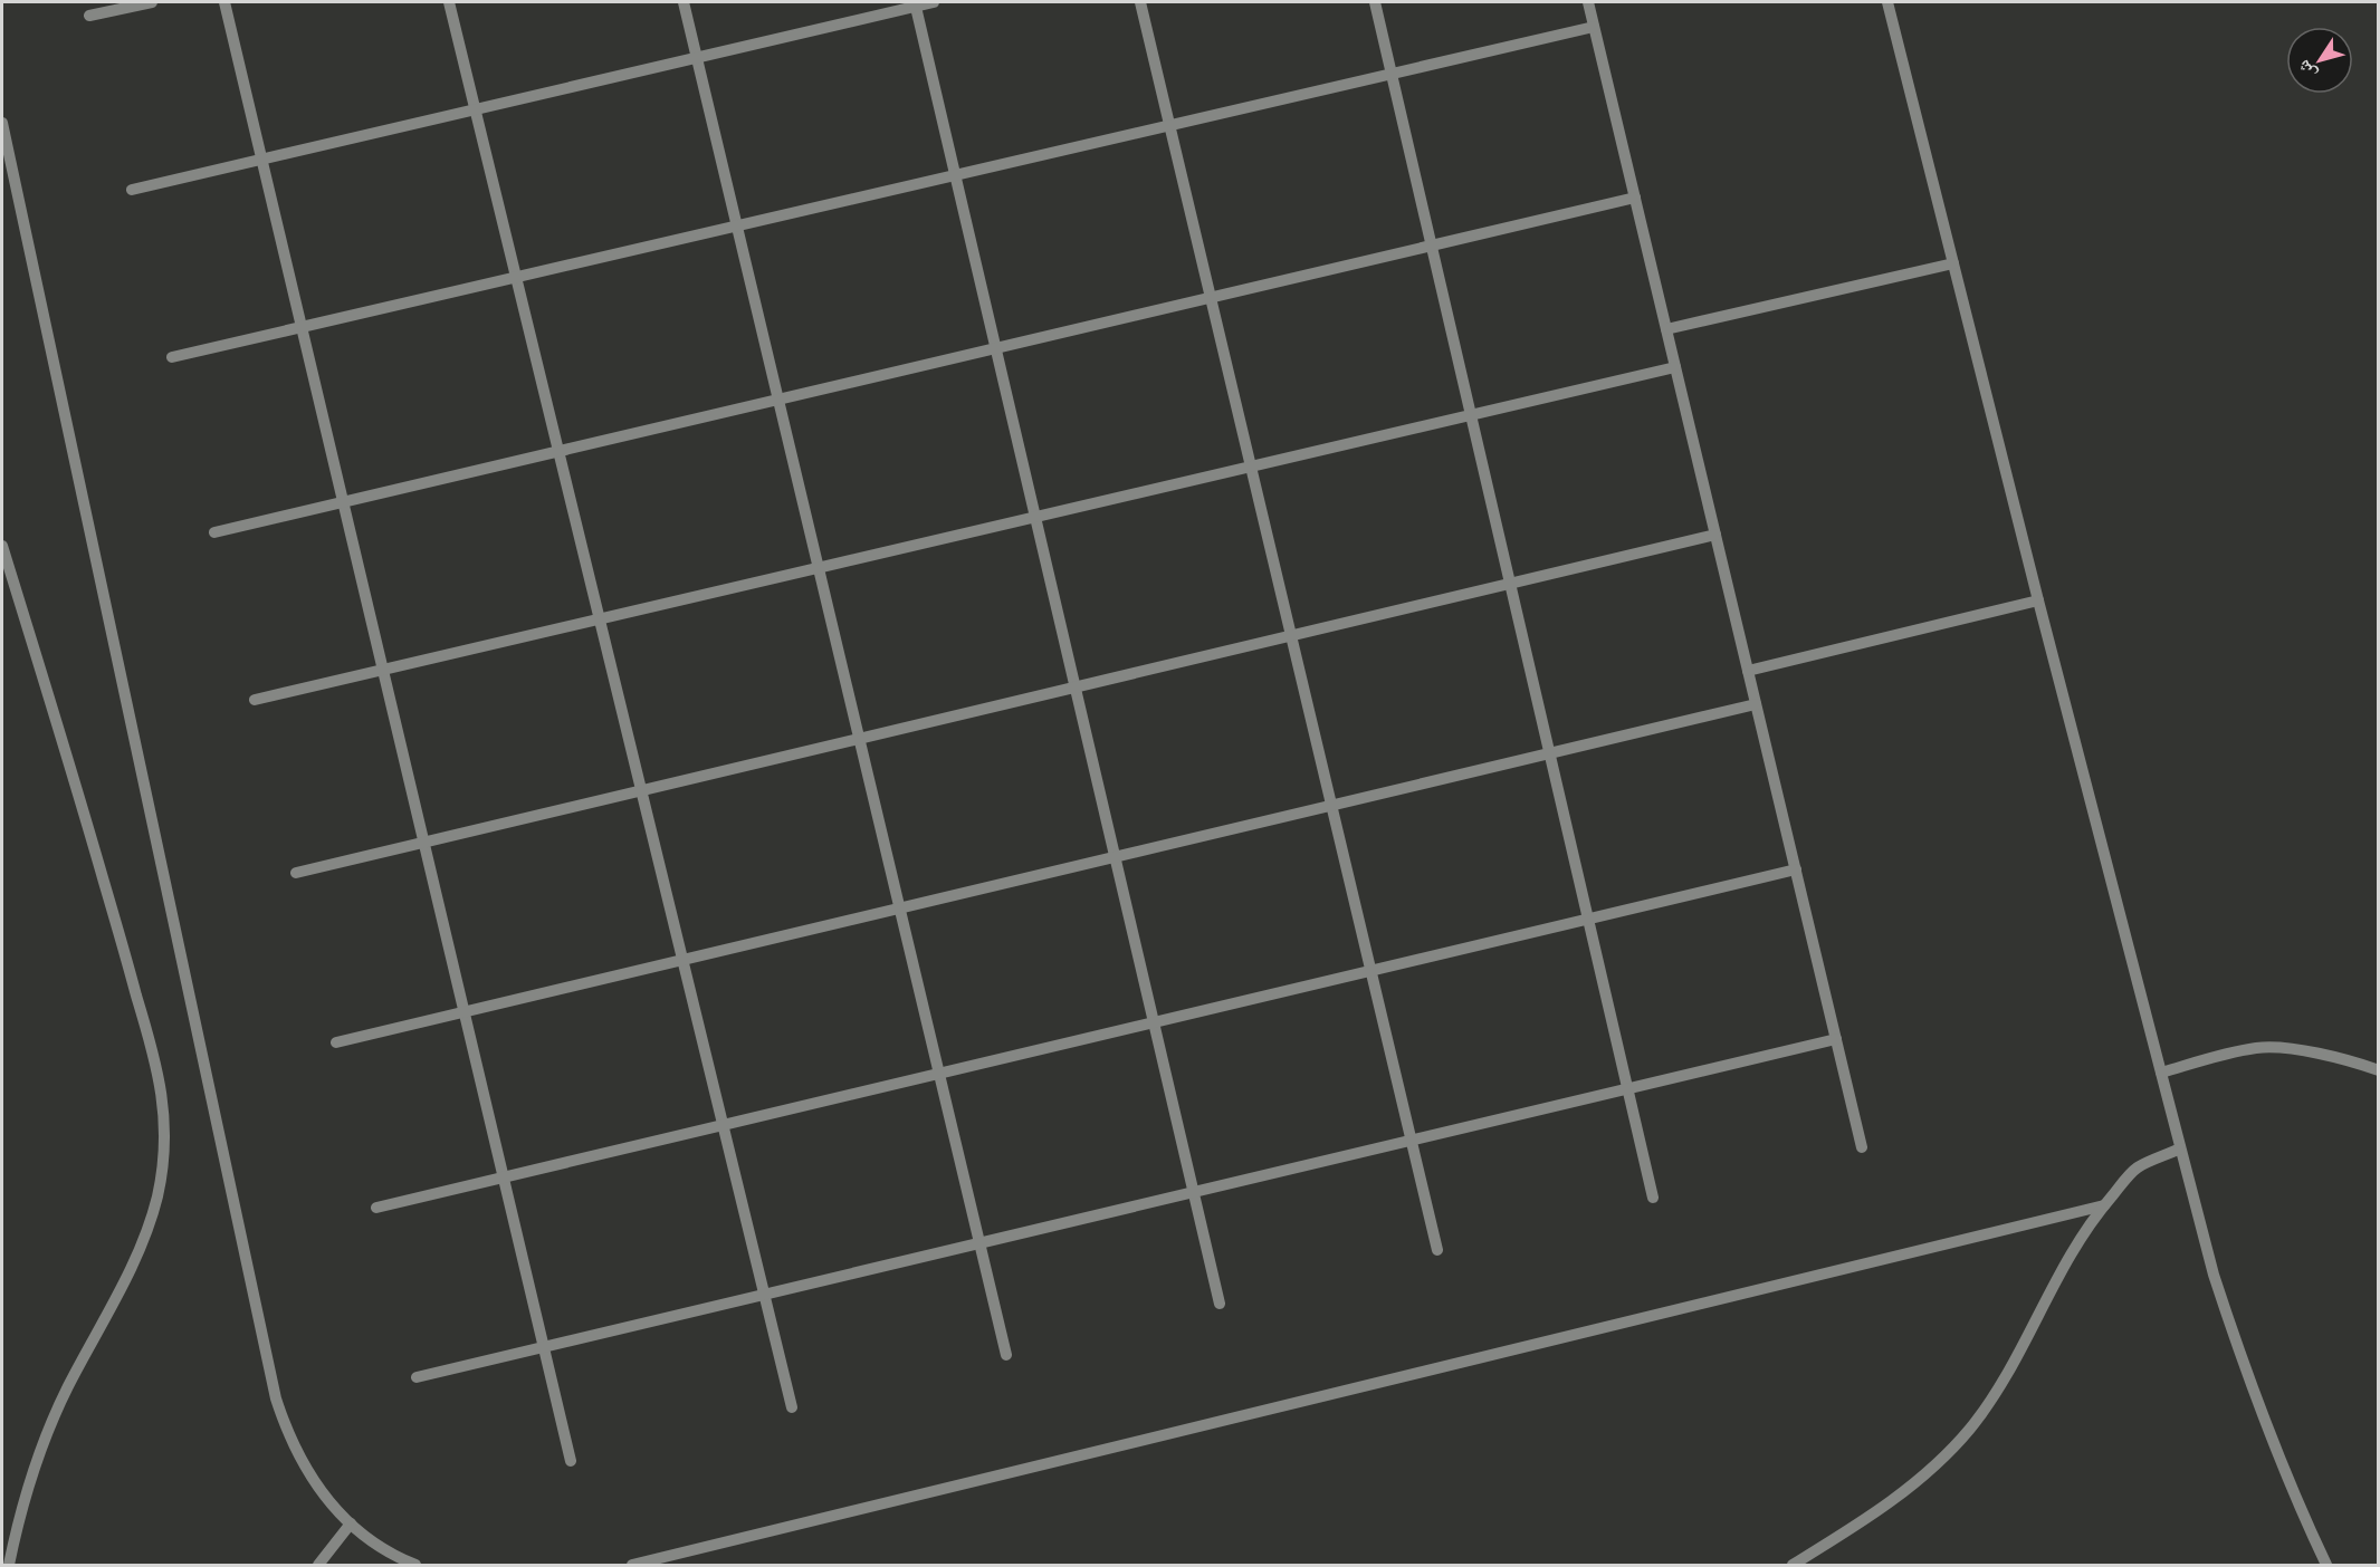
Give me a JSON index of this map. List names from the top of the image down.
{
  "north": "bottom left"
}
